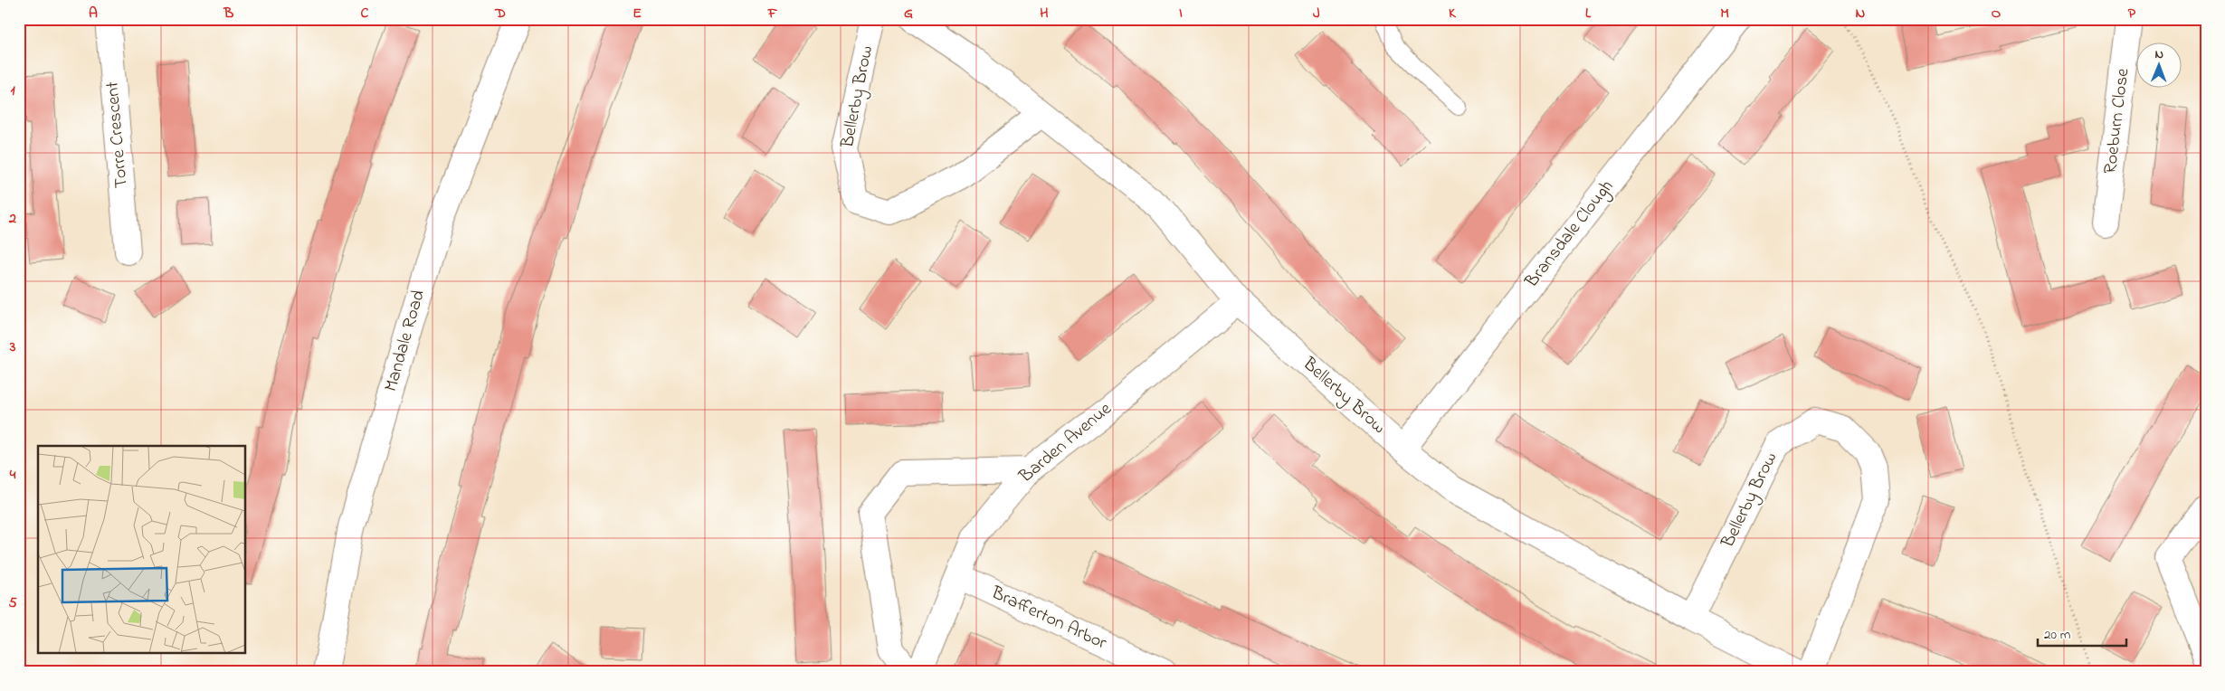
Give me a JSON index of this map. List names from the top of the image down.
{
  "streets": {
    "street": [
      "Bellerby Brow",
      "Roeburn Close",
      "Torre Crescent",
      "Bransdale Clough",
      "Mandale Road",
      "Barden Avenue",
      "Brafferton Arbor"
    ]
  },
  "crossings": [
    ["Bellerby Brow", "Bransdale Clough"],
    ["Bellerby Brow", "Barden Avenue"],
    ["Barden Avenue", "Brafferton Arbor"]
  ],
  "scale_bar": "20 m",
  "north": "top",
  "grid": {
    "columns": [
      "A",
      "B",
      "C",
      "D",
      "E",
      "F",
      "G",
      "H",
      "I",
      "J",
      "K",
      "L",
      "M",
      "N",
      "O",
      "P"
    ],
    "rows": [
      "1",
      "2",
      "3",
      "4",
      "5"
    ]
  }
}
